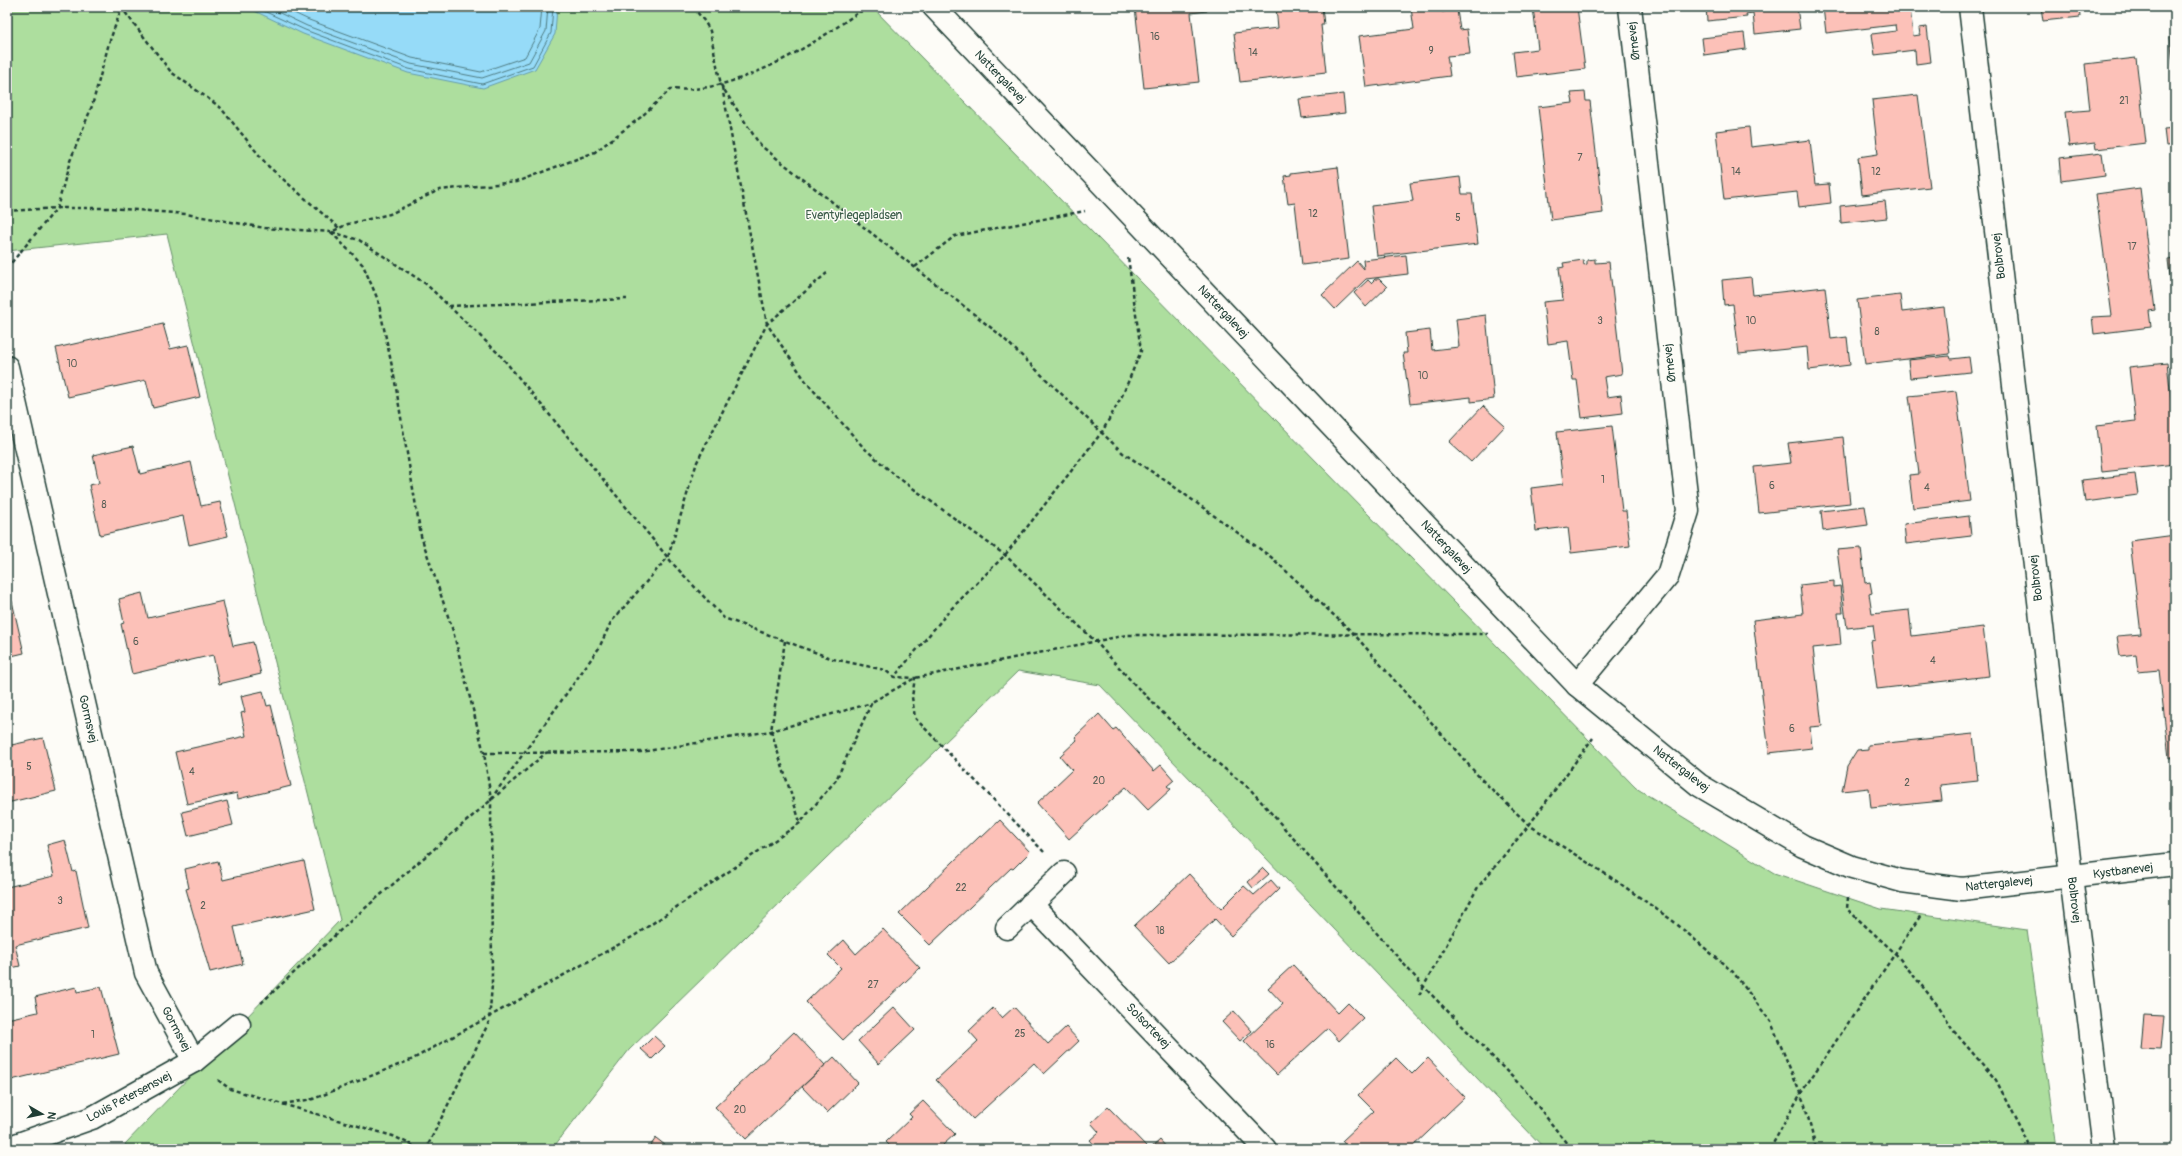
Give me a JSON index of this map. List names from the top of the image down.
{
  "streets": {
    "street": [
      "Ørnevej",
      "Nattergalevej",
      "Bolbrovej",
      "Gormsvej",
      "Kystbanevej",
      "Solsortevej",
      "Louis Petersensvej"
    ]
  },
  "crossings": [
    ["Ørnevej", "Nattergalevej"],
    ["Nattergalevej", "Bolbrovej"],
    ["Nattergalevej", "Kystbanevej"],
    ["Bolbrovej", "Kystbanevej"],
    ["Gormsvej", "Louis Petersensvej"]
  ],
  "parks": ["Eventyrlegepladsen"],
  "house_numbers": [
    "16",
    "9",
    "14",
    "21",
    "7",
    "14",
    "12",
    "12",
    "5",
    "17",
    "3",
    "10",
    "8",
    "10",
    "10",
    "1",
    "6",
    "4",
    "8",
    "6",
    "4",
    "6",
    "5",
    "4",
    "20",
    "2",
    "22",
    "3",
    "2",
    "18",
    "27",
    "25",
    "1",
    "16",
    "20"
  ],
  "north": "right"
}
